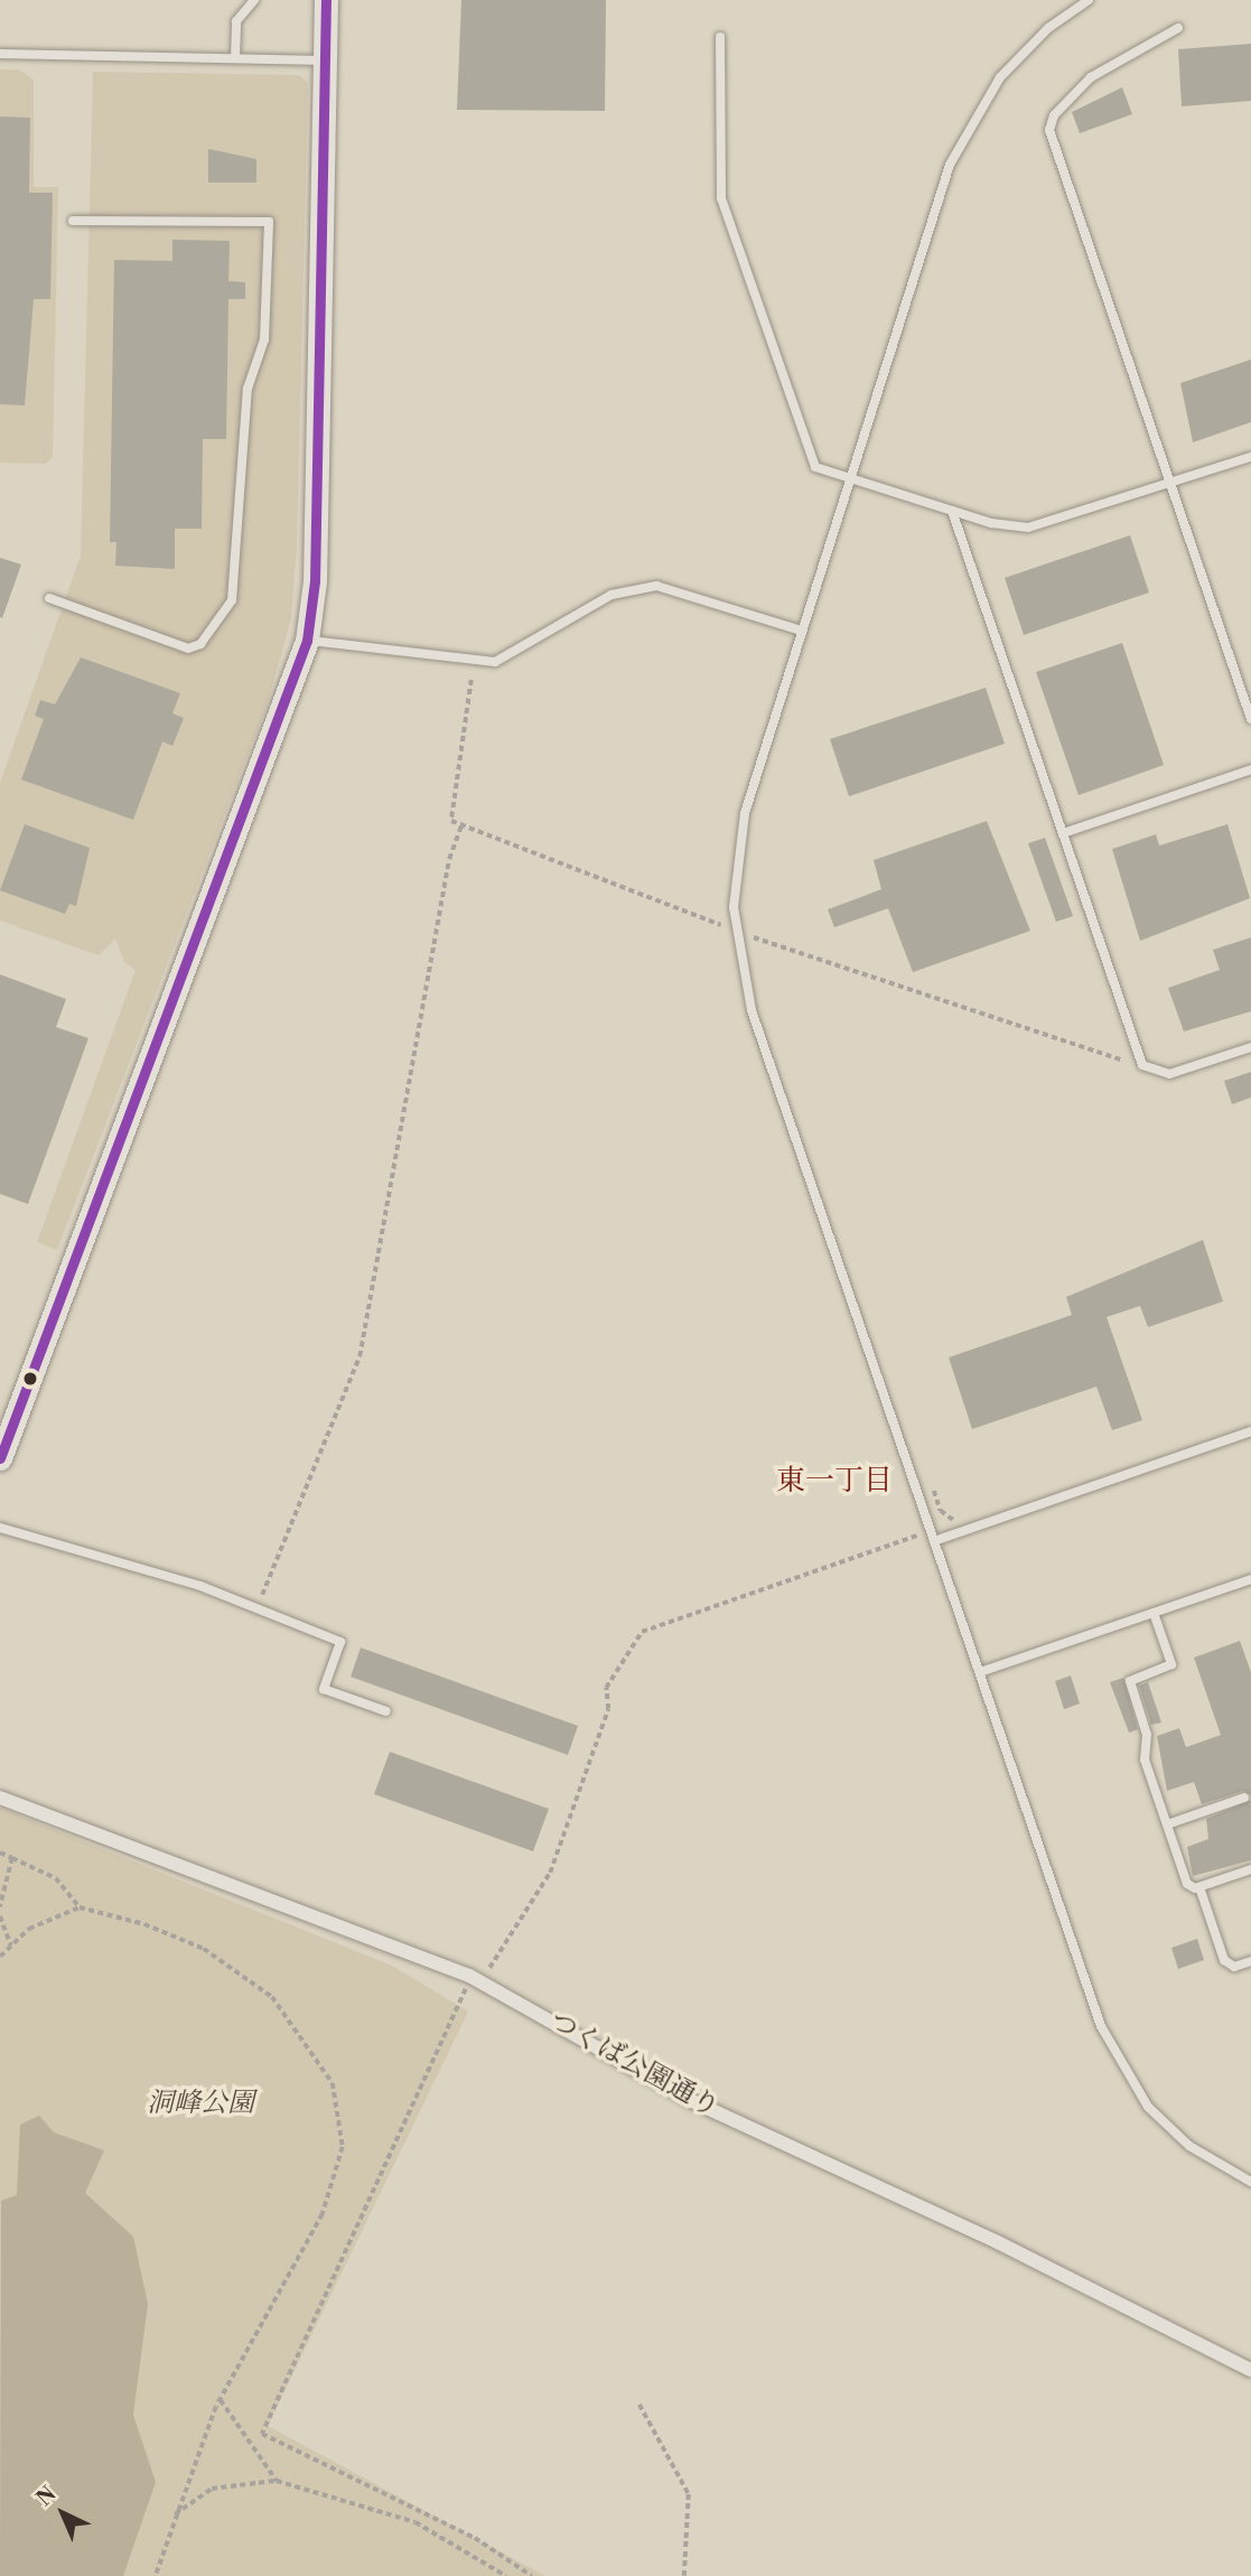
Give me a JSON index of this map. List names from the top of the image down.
{
  "streets": {
    "street": ["つくば公園通り"]
  },
  "districts": ["東一丁目"],
  "parks": ["洞峰公園"],
  "north": "top left"
}
